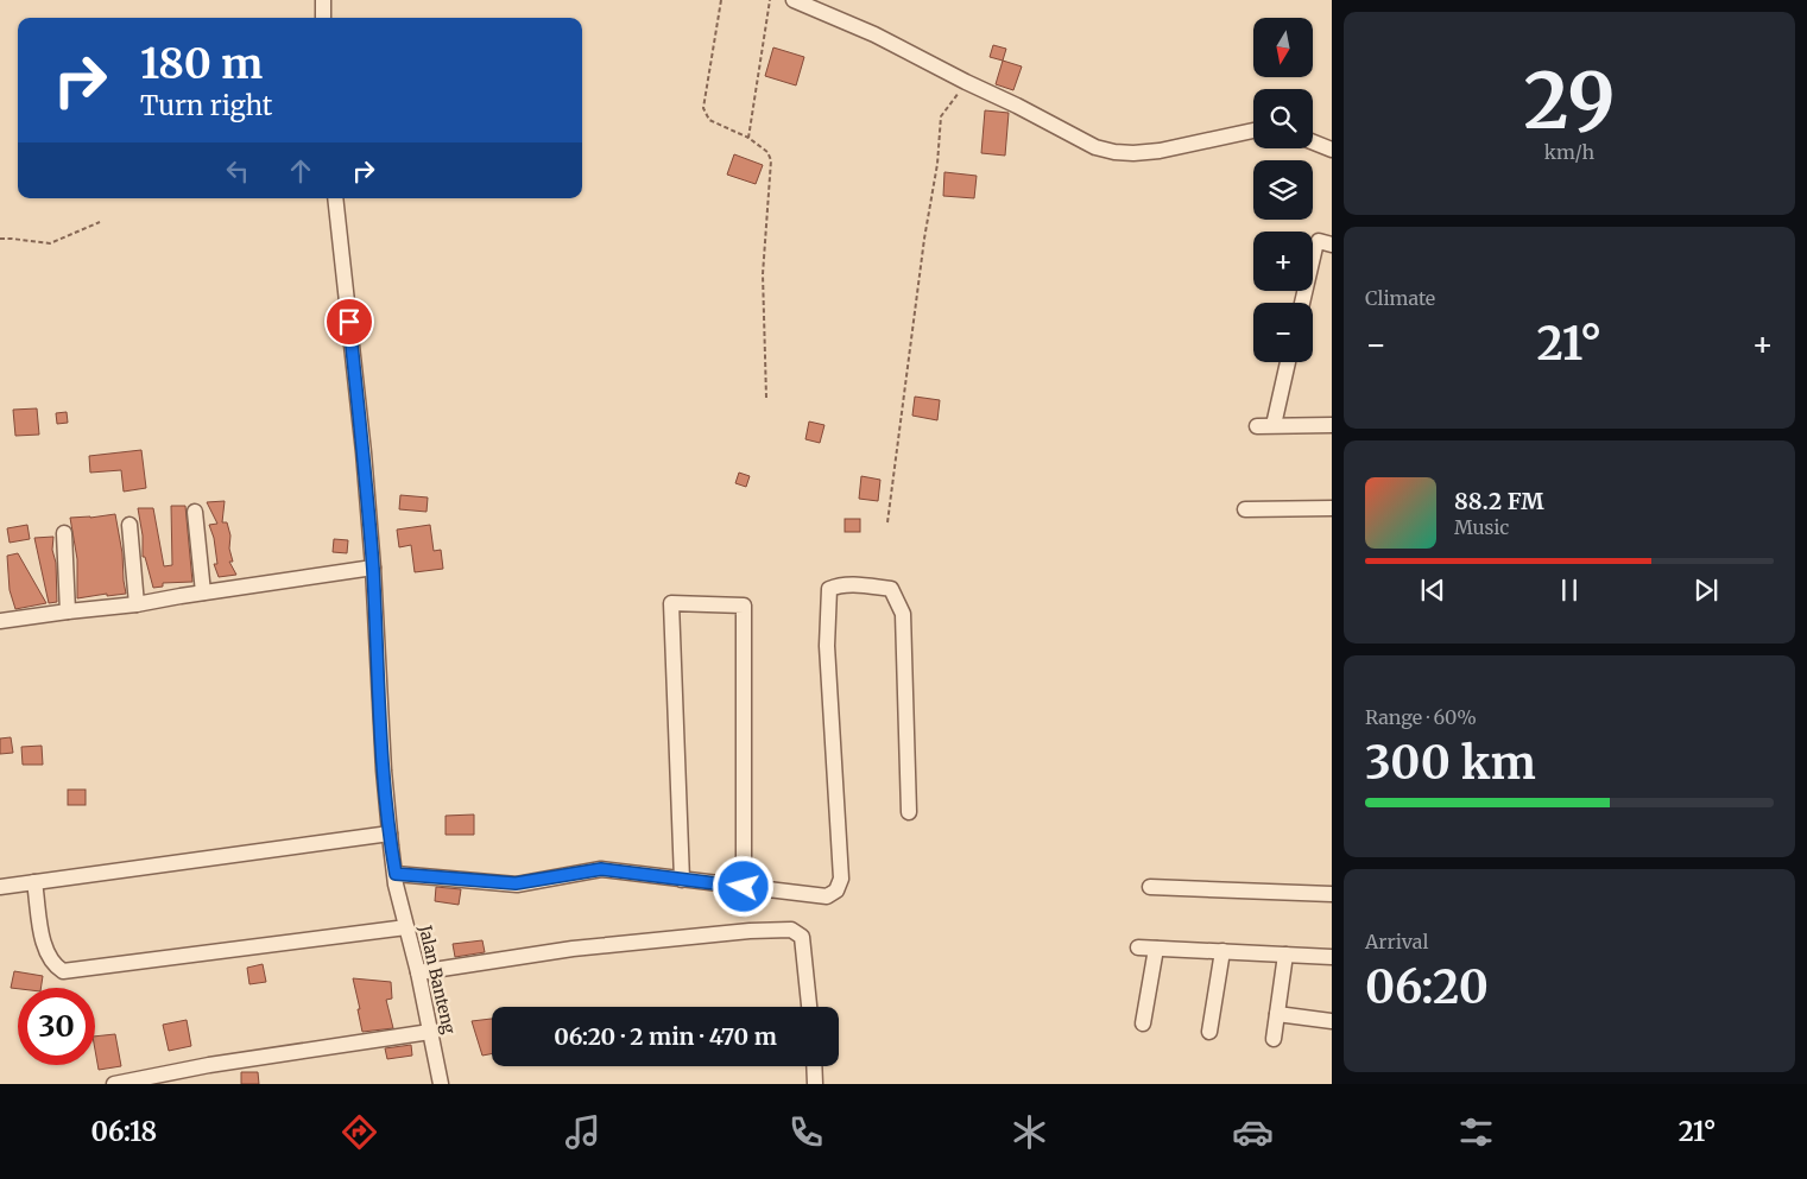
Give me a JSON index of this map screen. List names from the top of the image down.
{
  "streets": {
    "street": ["Jalan Banteng"]
  },
  "north": "bottom",
  "page": {
    "tile": [
      ["29", "km/h"],
      "Climate",
      ["Range · 60%", "300 km"],
      ["Arrival", "06:20"]
    ],
    "map_buttons": ["+", "−"],
    "turn": ["180 m", "Turn right"],
    "heat": ["−", "21°", "+"],
    "song": ["88.2 FM", "Music"],
    "limit": "30",
    "trip": "06:20 · 2 min · 470 m",
    "tabs": ["06:18", "21°"]
  }
}
